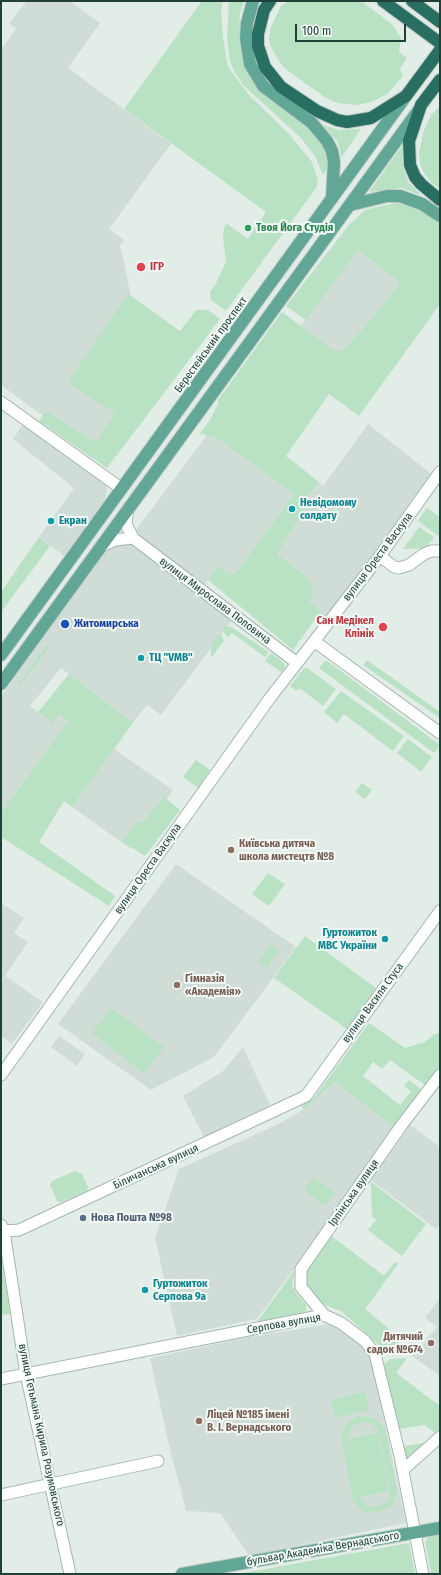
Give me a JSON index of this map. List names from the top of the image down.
{
  "streets": {
    "highway": ["Берестейський проспект"],
    "main road": ["бульвар Академіка Вернадського"],
    "street": [
      "вулиця Ореста Васкула",
      "вулиця Мирослава Поповича",
      "вулиця Василя Стуса",
      "Біличанська вулиця",
      "Ірпінська вулиця",
      "Серпова вулиця",
      "вулиця Гетьмана Кирила Розумовського"
    ]
  },
  "crossings": [
    ["вулиця Ореста Васкула", "вулиця Мирослава Поповича"],
    ["вулиця Василя Стуса", "Біличанська вулиця"],
    ["Біличанська вулиця", "вулиця Гетьмана Кирила Розумовського"],
    ["Ірпінська вулиця", "Серпова вулиця"],
    ["Серпова вулиця", "вулиця Гетьмана Кирила Розумовського"],
    ["Серпова вулиця", "бульвар Академіка Вернадського"]
  ],
  "places": [
    "Твоя Йога Студiя",
    "ІГР",
    "Невідомому солдату",
    "Екран",
    "Житомирська",
    "Сан Медікел Клінік",
    "ТЦ \"VMB\"",
    "Київська дитяча школа мистецтв №8",
    "Гуртожиток МВС України",
    "Гімназія «Академія»",
    "Нова Пошта №98",
    "Гуртожиток Серпова 9а",
    "Дитячий садок №674",
    "Ліцей №185 імені В. І. Вернадського"
  ],
  "scale_bar": "100 m"
}
